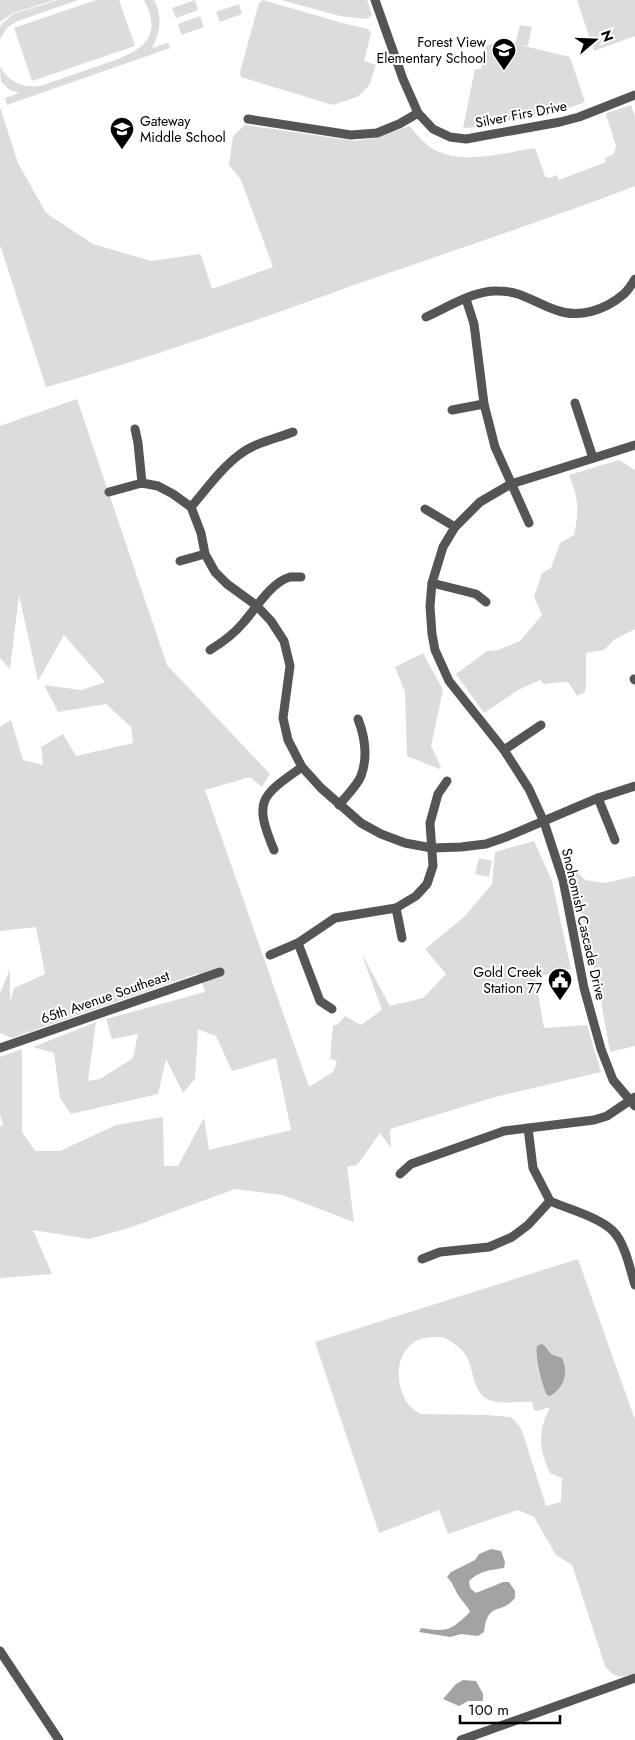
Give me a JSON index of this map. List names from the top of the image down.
{
  "streets": {
    "street": ["Silver Firs Drive", "Snohomish Cascade Drive", "65th Avenue Southeast"]
  },
  "places": {
    "school or university": ["Forest View Elementary School", "Gateway Middle School"],
    "public building": ["Gold Creek Station 77"]
  },
  "scale_bar": "100 m",
  "north": "right"
}
